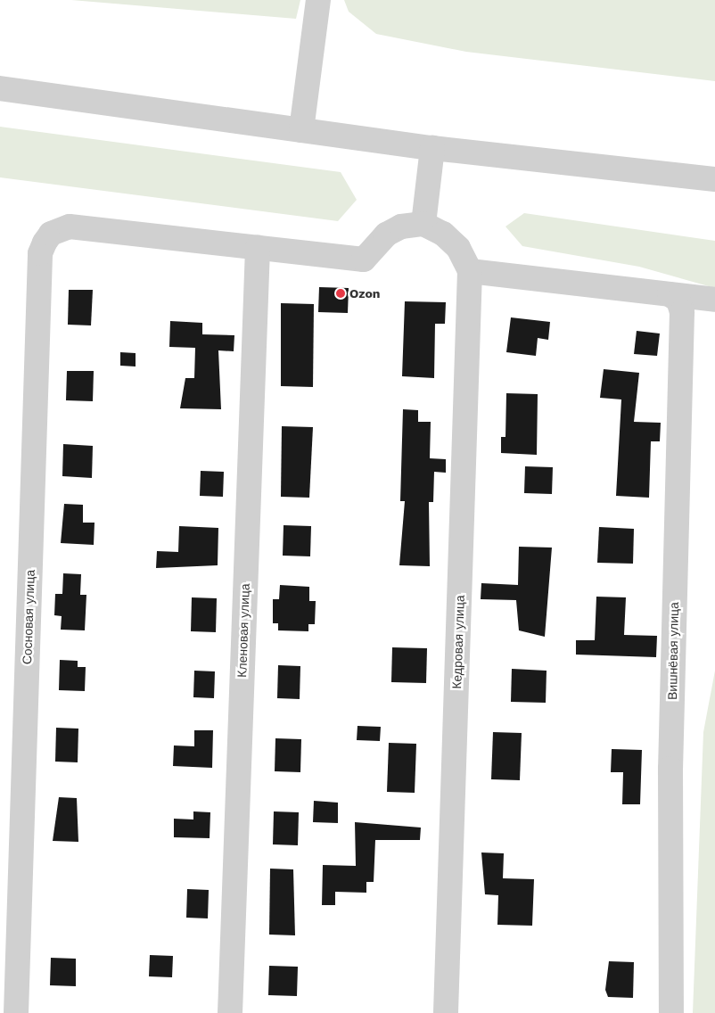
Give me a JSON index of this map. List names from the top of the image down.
{
  "streets": {
    "street": [
      "Сосновая улица",
      "Кленовая улица",
      "Кедровая улица",
      "Вишнёвая улица"
    ]
  },
  "crossings": [
    ["Сосновая улица", "Кленовая улица"]
  ],
  "places": ["Ozon"]
}
